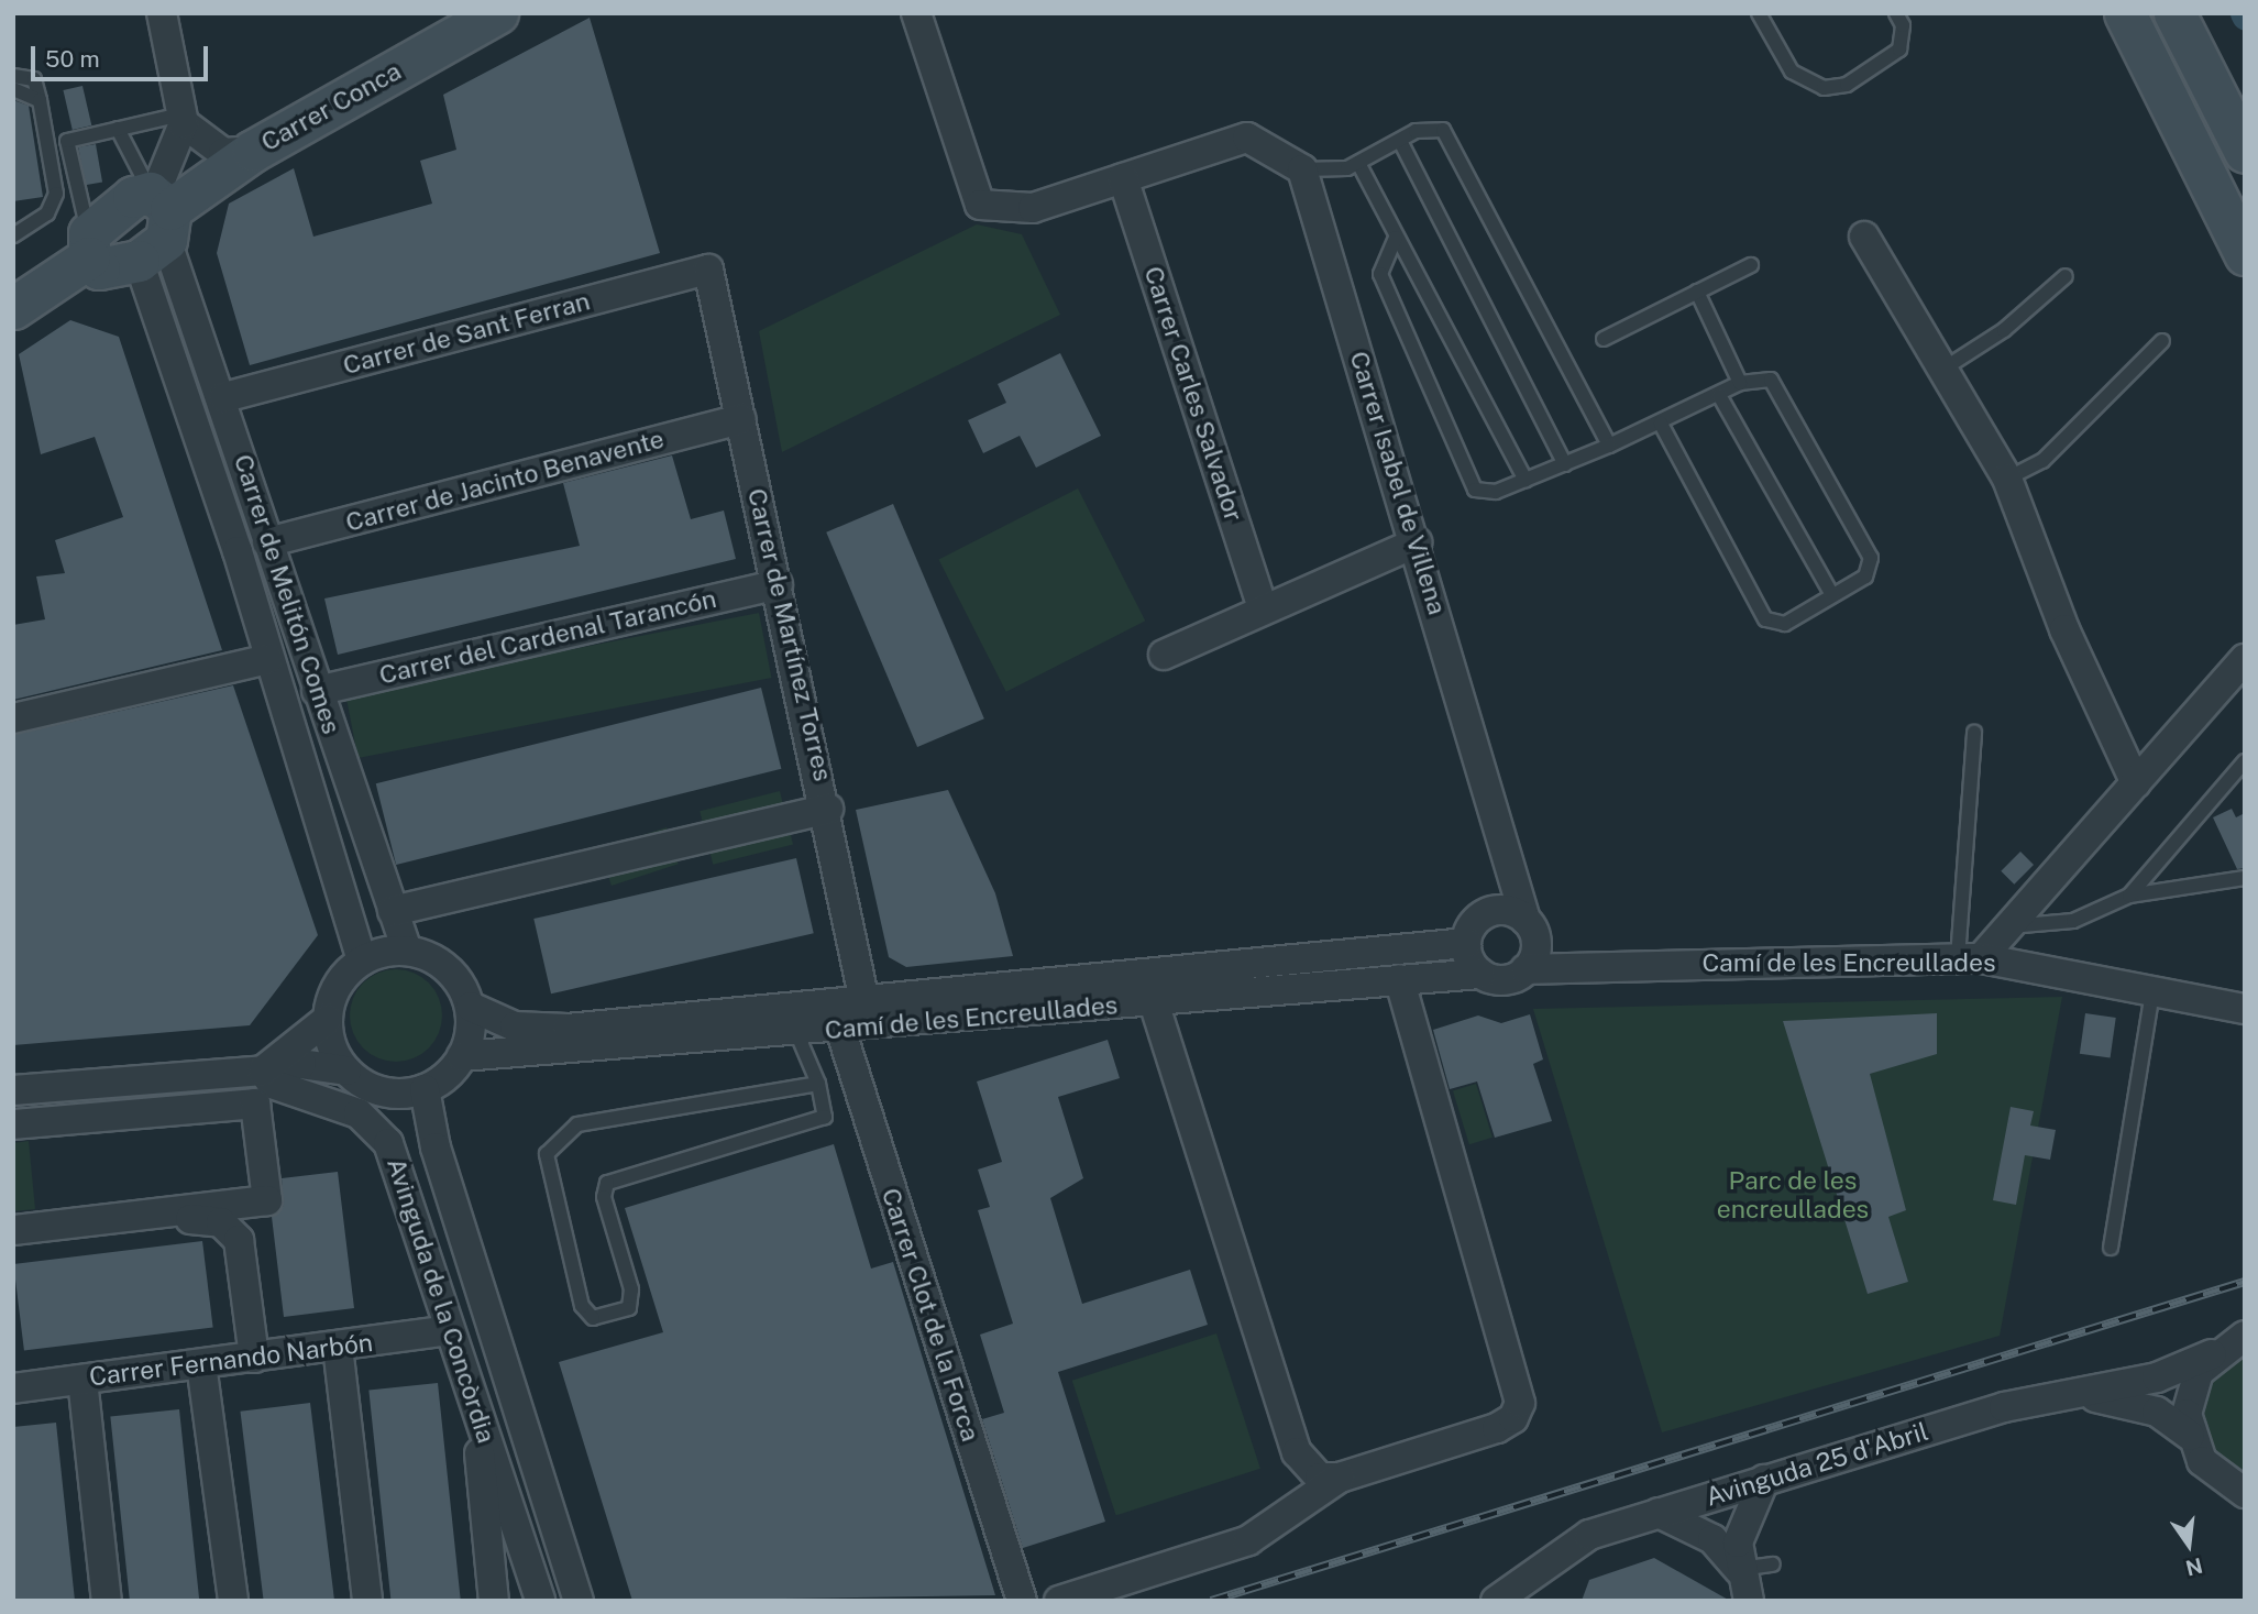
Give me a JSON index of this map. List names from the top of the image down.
{
  "streets": {
    "street": [
      "Carrer Conca",
      "Carrer de Sant Ferran",
      "Carrer Carles Salvador",
      "Carrer de Jacinto Benavente",
      "Carrer Isabel de Villena",
      "Carrer de Melitón Comes",
      "Carrer de Martínez Torres",
      "Carrer del Cardenal Tarancón",
      "Camí de les Encreullades",
      "Avinguda de la Concòrdia",
      "Carrer Clot de la Forca",
      "Carrer Fernando Narbón",
      "Avinguda 25 d'Abril"
    ]
  },
  "crossings": [
    ["Carrer Conca", "Carrer de Melitón Comes"],
    ["Carrer de Sant Ferran", "Carrer de Melitón Comes"],
    ["Carrer de Sant Ferran", "Carrer de Martínez Torres"],
    ["Carrer de Jacinto Benavente", "Carrer de Melitón Comes"],
    ["Carrer de Jacinto Benavente", "Carrer de Martínez Torres"],
    ["Carrer Isabel de Villena", "Camí de les Encreullades"],
    ["Carrer de Melitón Comes", "Carrer del Cardenal Tarancón"],
    ["Carrer de Melitón Comes", "Camí de les Encreullades"],
    ["Carrer de Melitón Comes", "Avinguda de la Concòrdia"],
    ["Carrer de Martínez Torres", "Carrer del Cardenal Tarancón"],
    ["Carrer de Martínez Torres", "Camí de les Encreullades"],
    ["Camí de les Encreullades", "Avinguda de la Concòrdia"],
    ["Camí de les Encreullades", "Carrer Clot de la Forca"],
    ["Avinguda de la Concòrdia", "Carrer Fernando Narbón"]
  ],
  "parks": ["Parc de les encreullades"],
  "scale_bar": "50 m",
  "north": "bottom"
}
